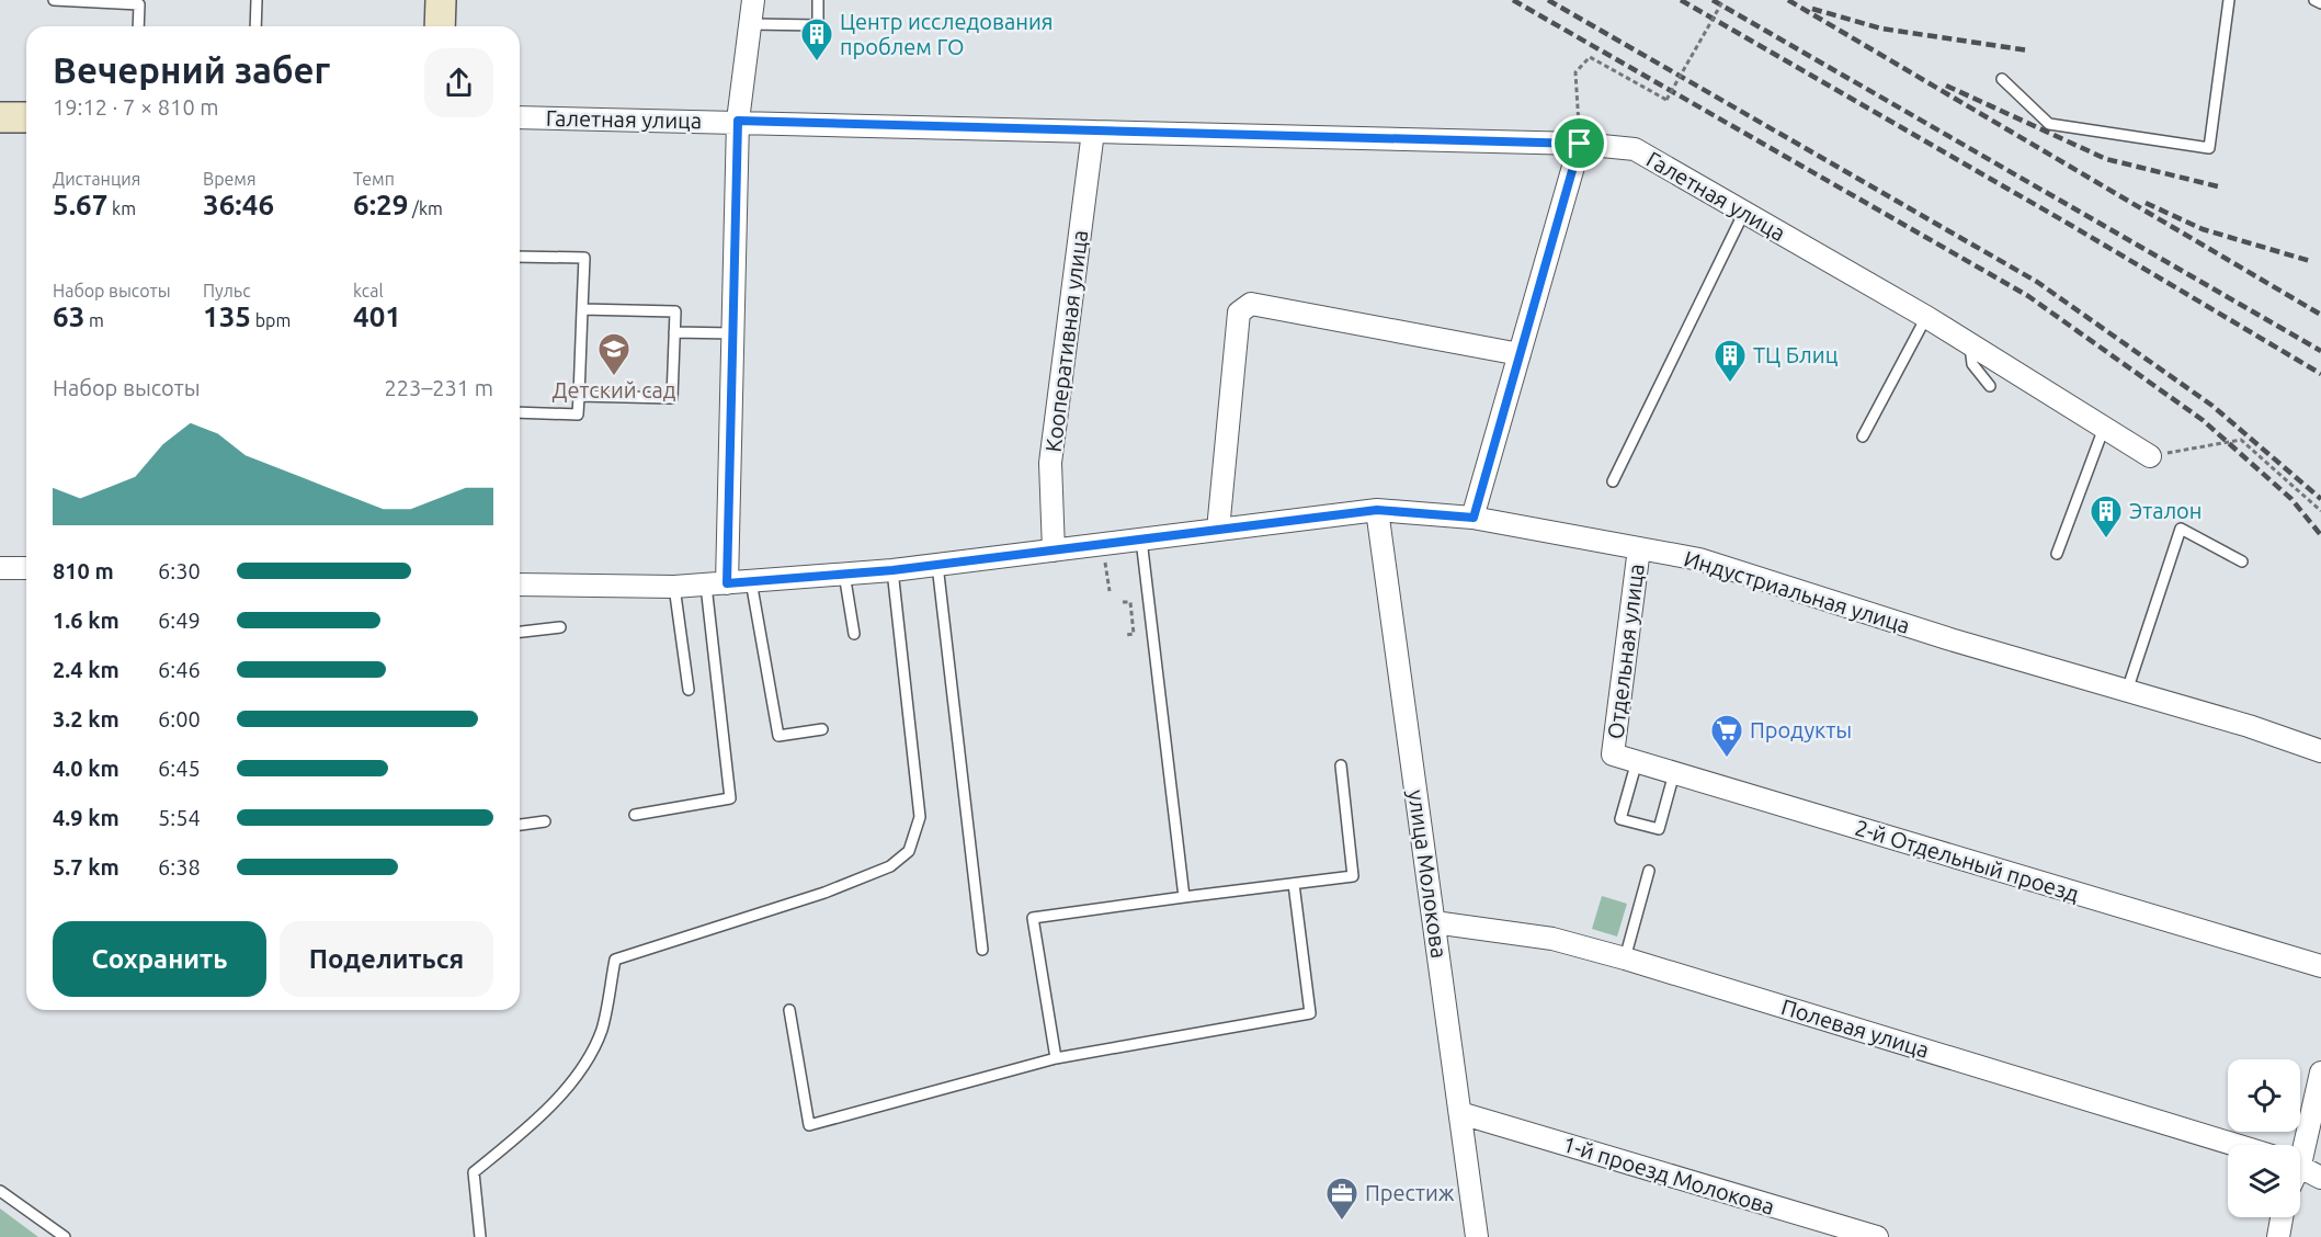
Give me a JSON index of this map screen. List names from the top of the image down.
{
  "streets": {
    "street": [
      "Галетная улица",
      "Кооперативная улица",
      "Индустриальная улица",
      "Отдельная улица",
      "2-й Отдельный проезд",
      "улица Молокова",
      "Полевая улица",
      "1-й проезд Молокова"
    ]
  },
  "crossings": [
    ["Галетная улица", "Кооперативная улица"],
    ["Кооперативная улица", "Индустриальная улица"],
    ["Индустриальная улица", "Отдельная улица"],
    ["Индустриальная улица", "улица Молокова"],
    ["Отдельная улица", "2-й Отдельный проезд"],
    ["улица Молокова", "Полевая улица"],
    ["улица Молокова", "1-й проезд Молокова"]
  ],
  "places": {
    "building": ["Центр исследования проблем ГО", "ТЦ Блиц", "Эталон"],
    "school or university": ["Детский сад"],
    "supermarket": ["Продукты"],
    "office": ["Престиж"]
  },
  "page": {
    "heading": ["Вечерний забег", "19:12 · 7 × 810 m"],
    "stats": [
      ["Дистанция", "5.67 km"],
      ["Время", "36:46"],
      ["Темп", "6:29 /km"],
      ["Набор высоты", "63 m"],
      ["Пульс", "135 bpm"],
      ["kcal", "401"]
    ],
    "chart": ["Набор высоты", "223–231 m"],
    "list": [
      {
        "name": "810 m",
        "note": "6:30"
      },
      {
        "name": "1.6 km",
        "note": "6:49"
      },
      {
        "name": "2.4 km",
        "note": "6:46"
      },
      {
        "name": "3.2 km",
        "note": "6:00"
      },
      {
        "name": "4.0 km",
        "note": "6:45"
      },
      {
        "name": "4.9 km",
        "note": "5:54"
      },
      {
        "name": "5.7 km",
        "note": "6:38"
      }
    ],
    "buttons": ["Сохранить", "Поделиться"]
  }
}
